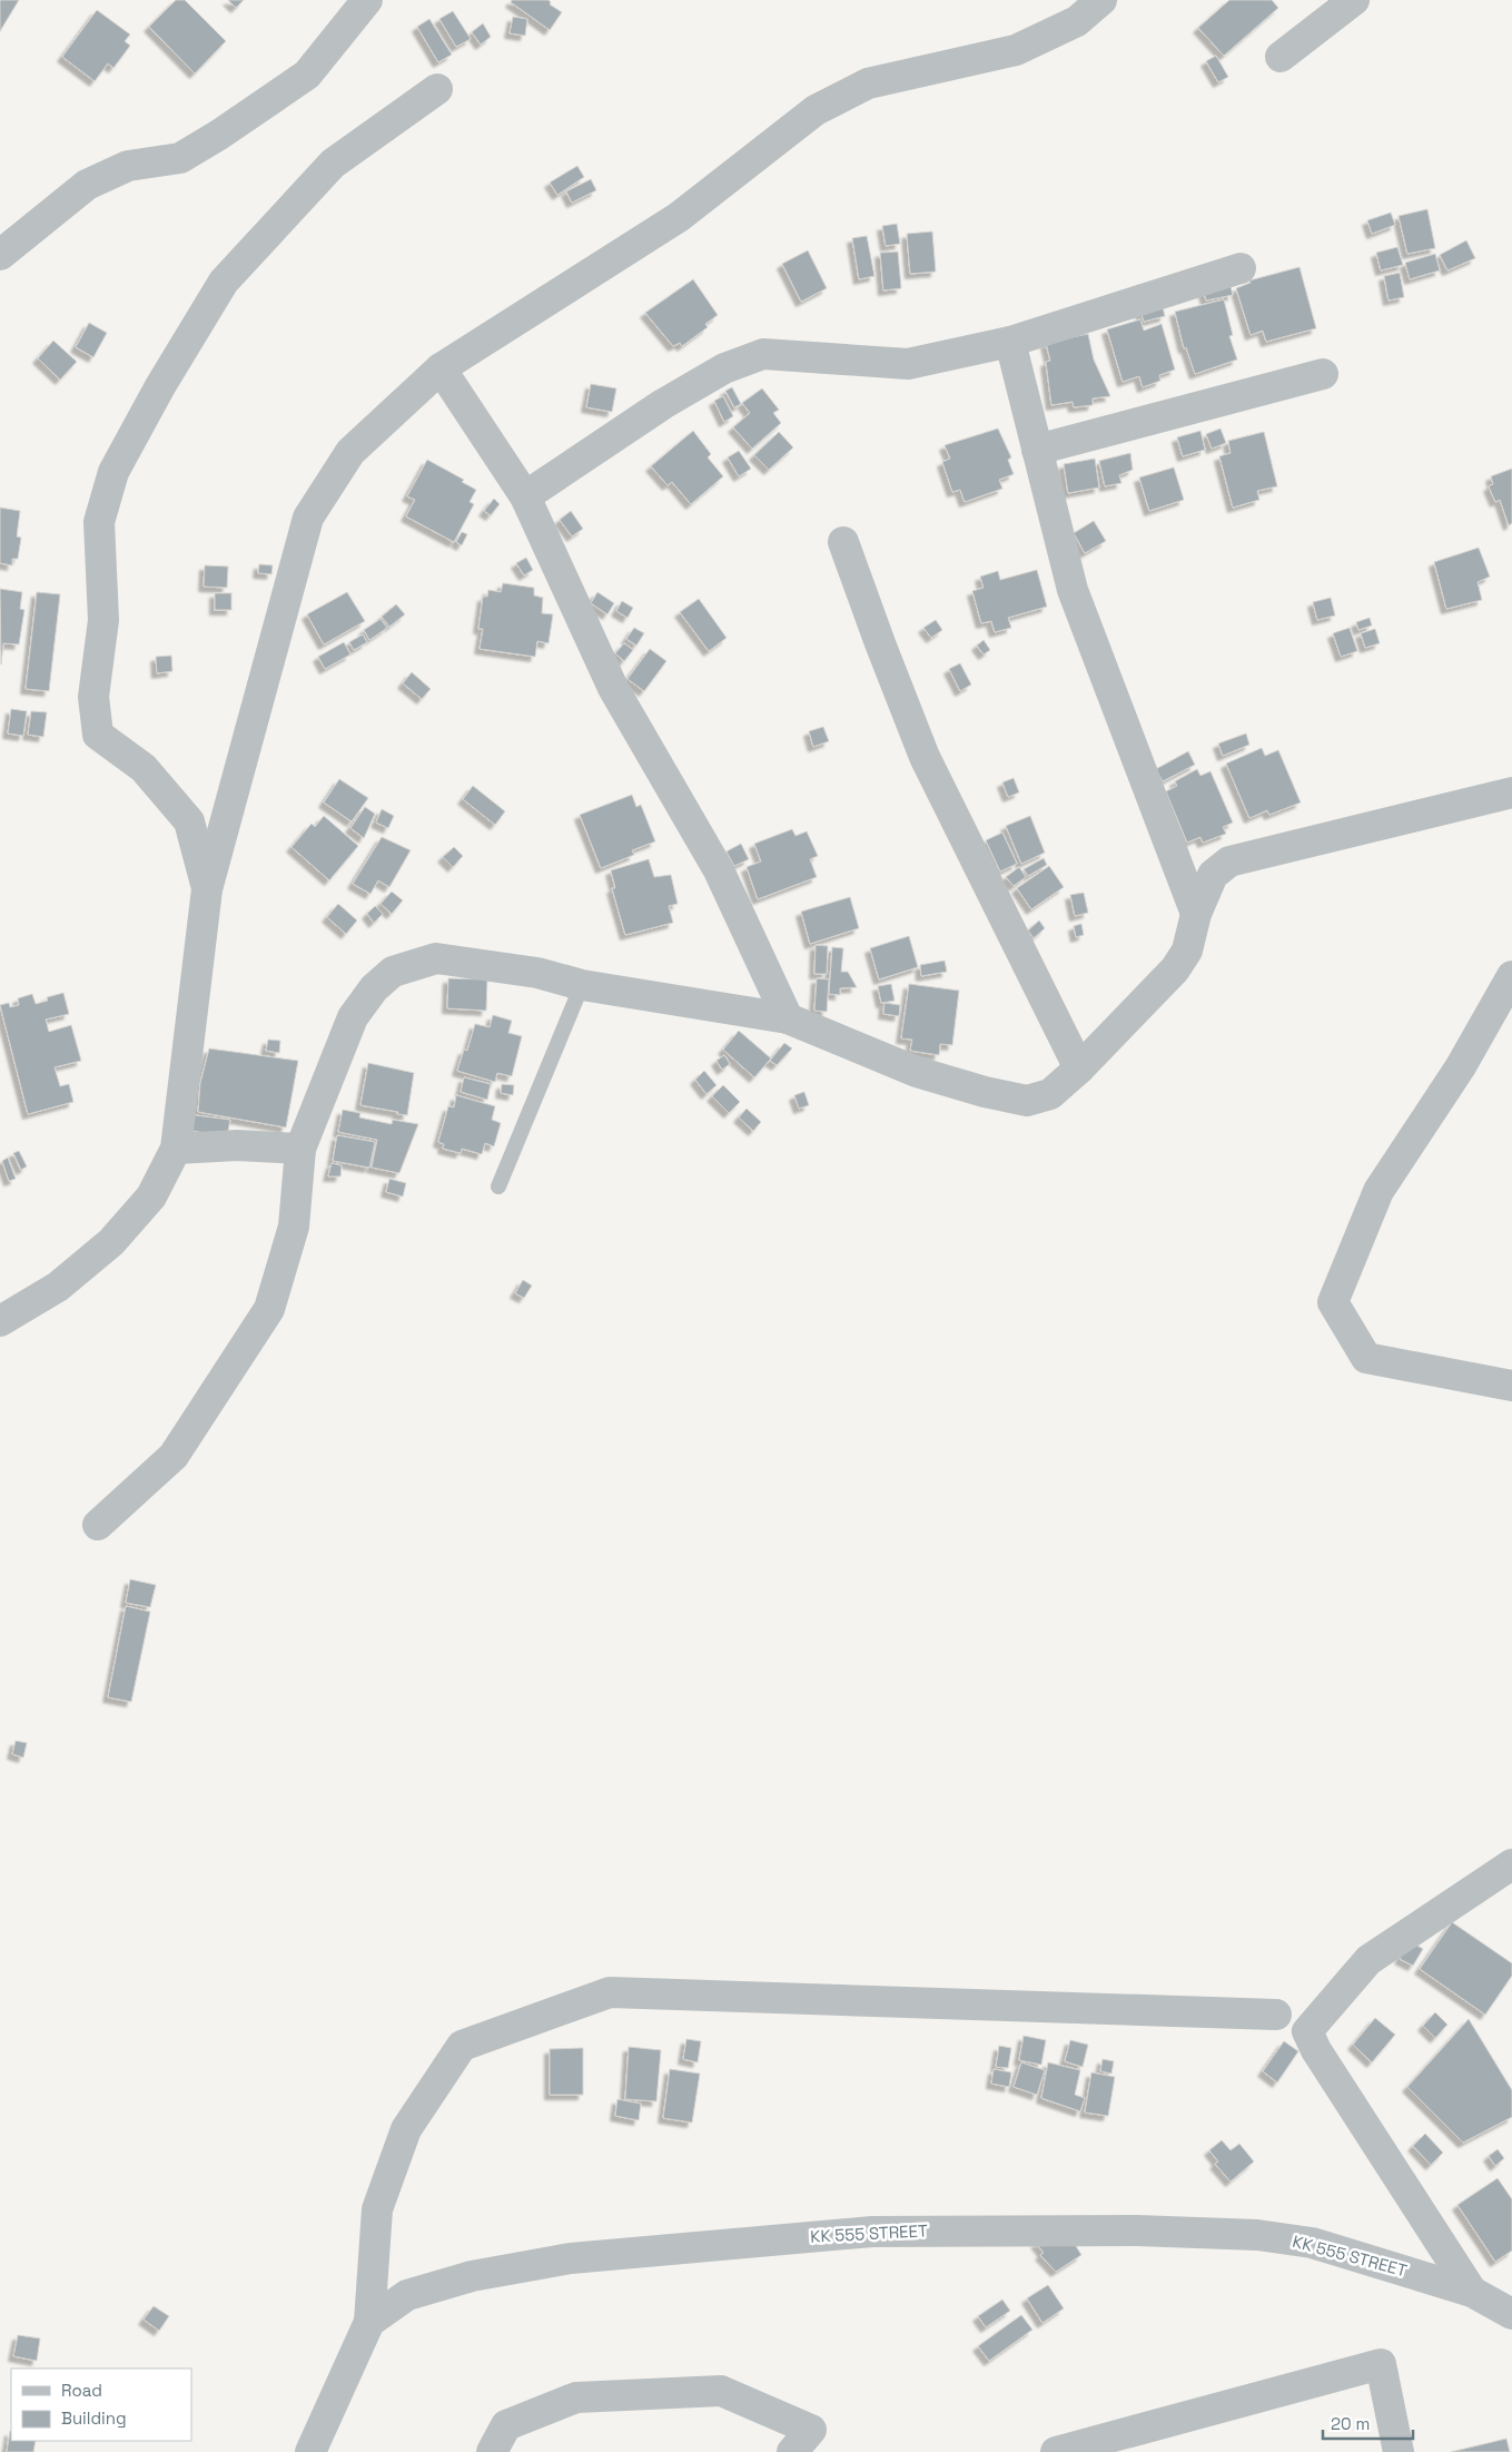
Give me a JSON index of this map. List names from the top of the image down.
{
  "streets": {
    "street": ["KK 555 STREET"]
  },
  "legend": ["Road", "Building"],
  "scale_bar": "20 m"
}
